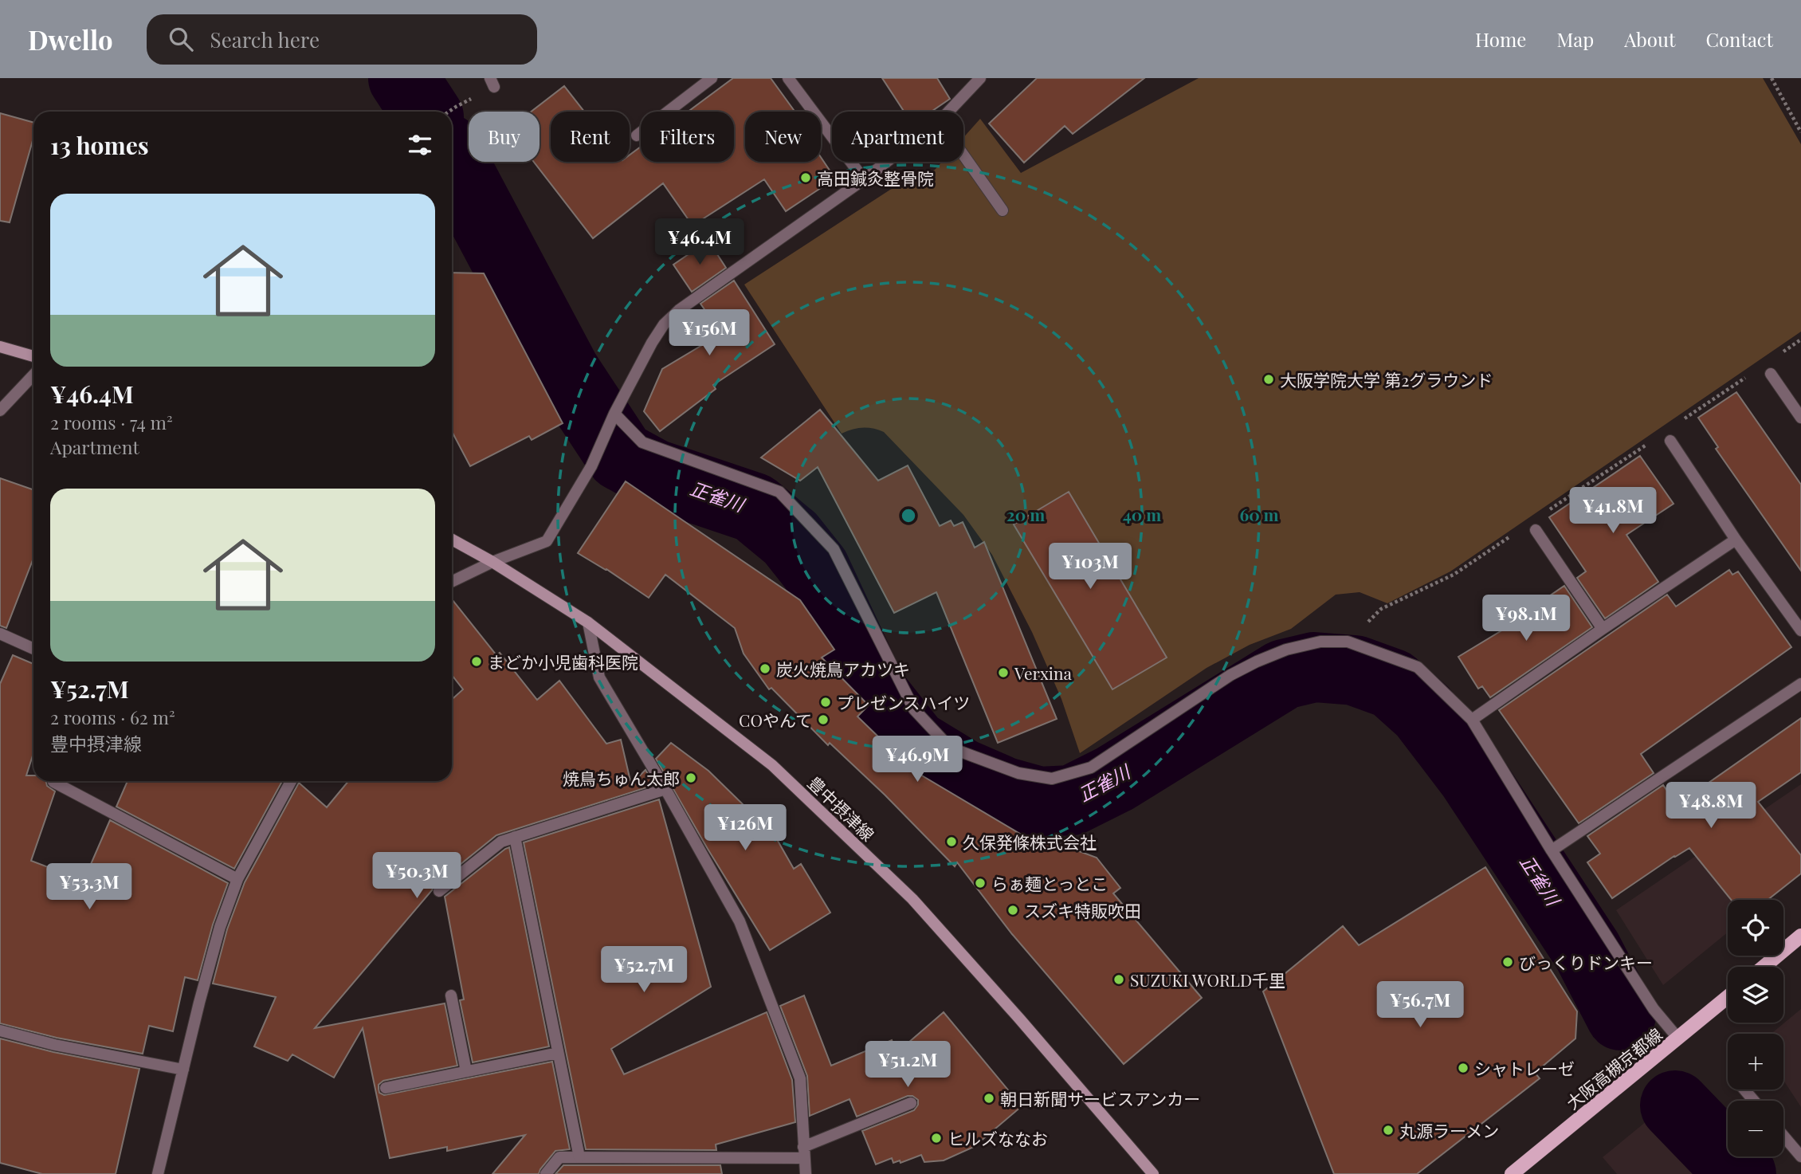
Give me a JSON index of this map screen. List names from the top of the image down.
{
  "streets": {
    "main road": ["豊中摂津線", "大阪高槻京都線"]
  },
  "water": ["正雀川"],
  "places": [
    "高田鍼灸整骨院",
    "大阪学院大学 第2グラウンド",
    "まどか小児歯科医院",
    "炭火焼鳥アカツキ",
    "Verxina",
    "プレゼンスハイツ",
    "COやんて",
    "焼鳥ちゅん太郎",
    "久保発條株式会社",
    "らぁ麺とっとこ",
    "スズキ特販吹田",
    "びっくりドンキー",
    "SUZUKI WORLD千里",
    "シャトレーゼ",
    "朝日新聞サービスアンカー",
    "丸源ラーメン",
    "ヒルズななお"
  ],
  "page": {
    "header": "Dwello",
    "search": "Search here",
    "nav": [
      "Home",
      "Map",
      "About",
      "Contact"
    ],
    "chip": [
      "Buy",
      "Rent",
      "Filters",
      "New",
      "Apartment"
    ],
    "heading": "13 homes",
    "list": [
      {
        "name": "¥46.4M",
        "note": "2 rooms · 74 m² · Apartment"
      },
      {
        "name": "¥52.7M",
        "note": "2 rooms · 62 m² · 豊中摂津線"
      }
    ],
    "price": [
      "¥46.4M",
      "¥156M",
      "¥41.8M",
      "¥103M",
      "¥98.1M",
      "¥46.9M",
      "¥48.8M",
      "¥126M",
      "¥50.3M",
      "¥53.3M",
      "¥52.7M",
      "¥56.7M",
      "¥51.2M"
    ],
    "map_buttons": ["+", "−"]
  },
  "rings": ["20 m", "40 m", "60 m"]
}
